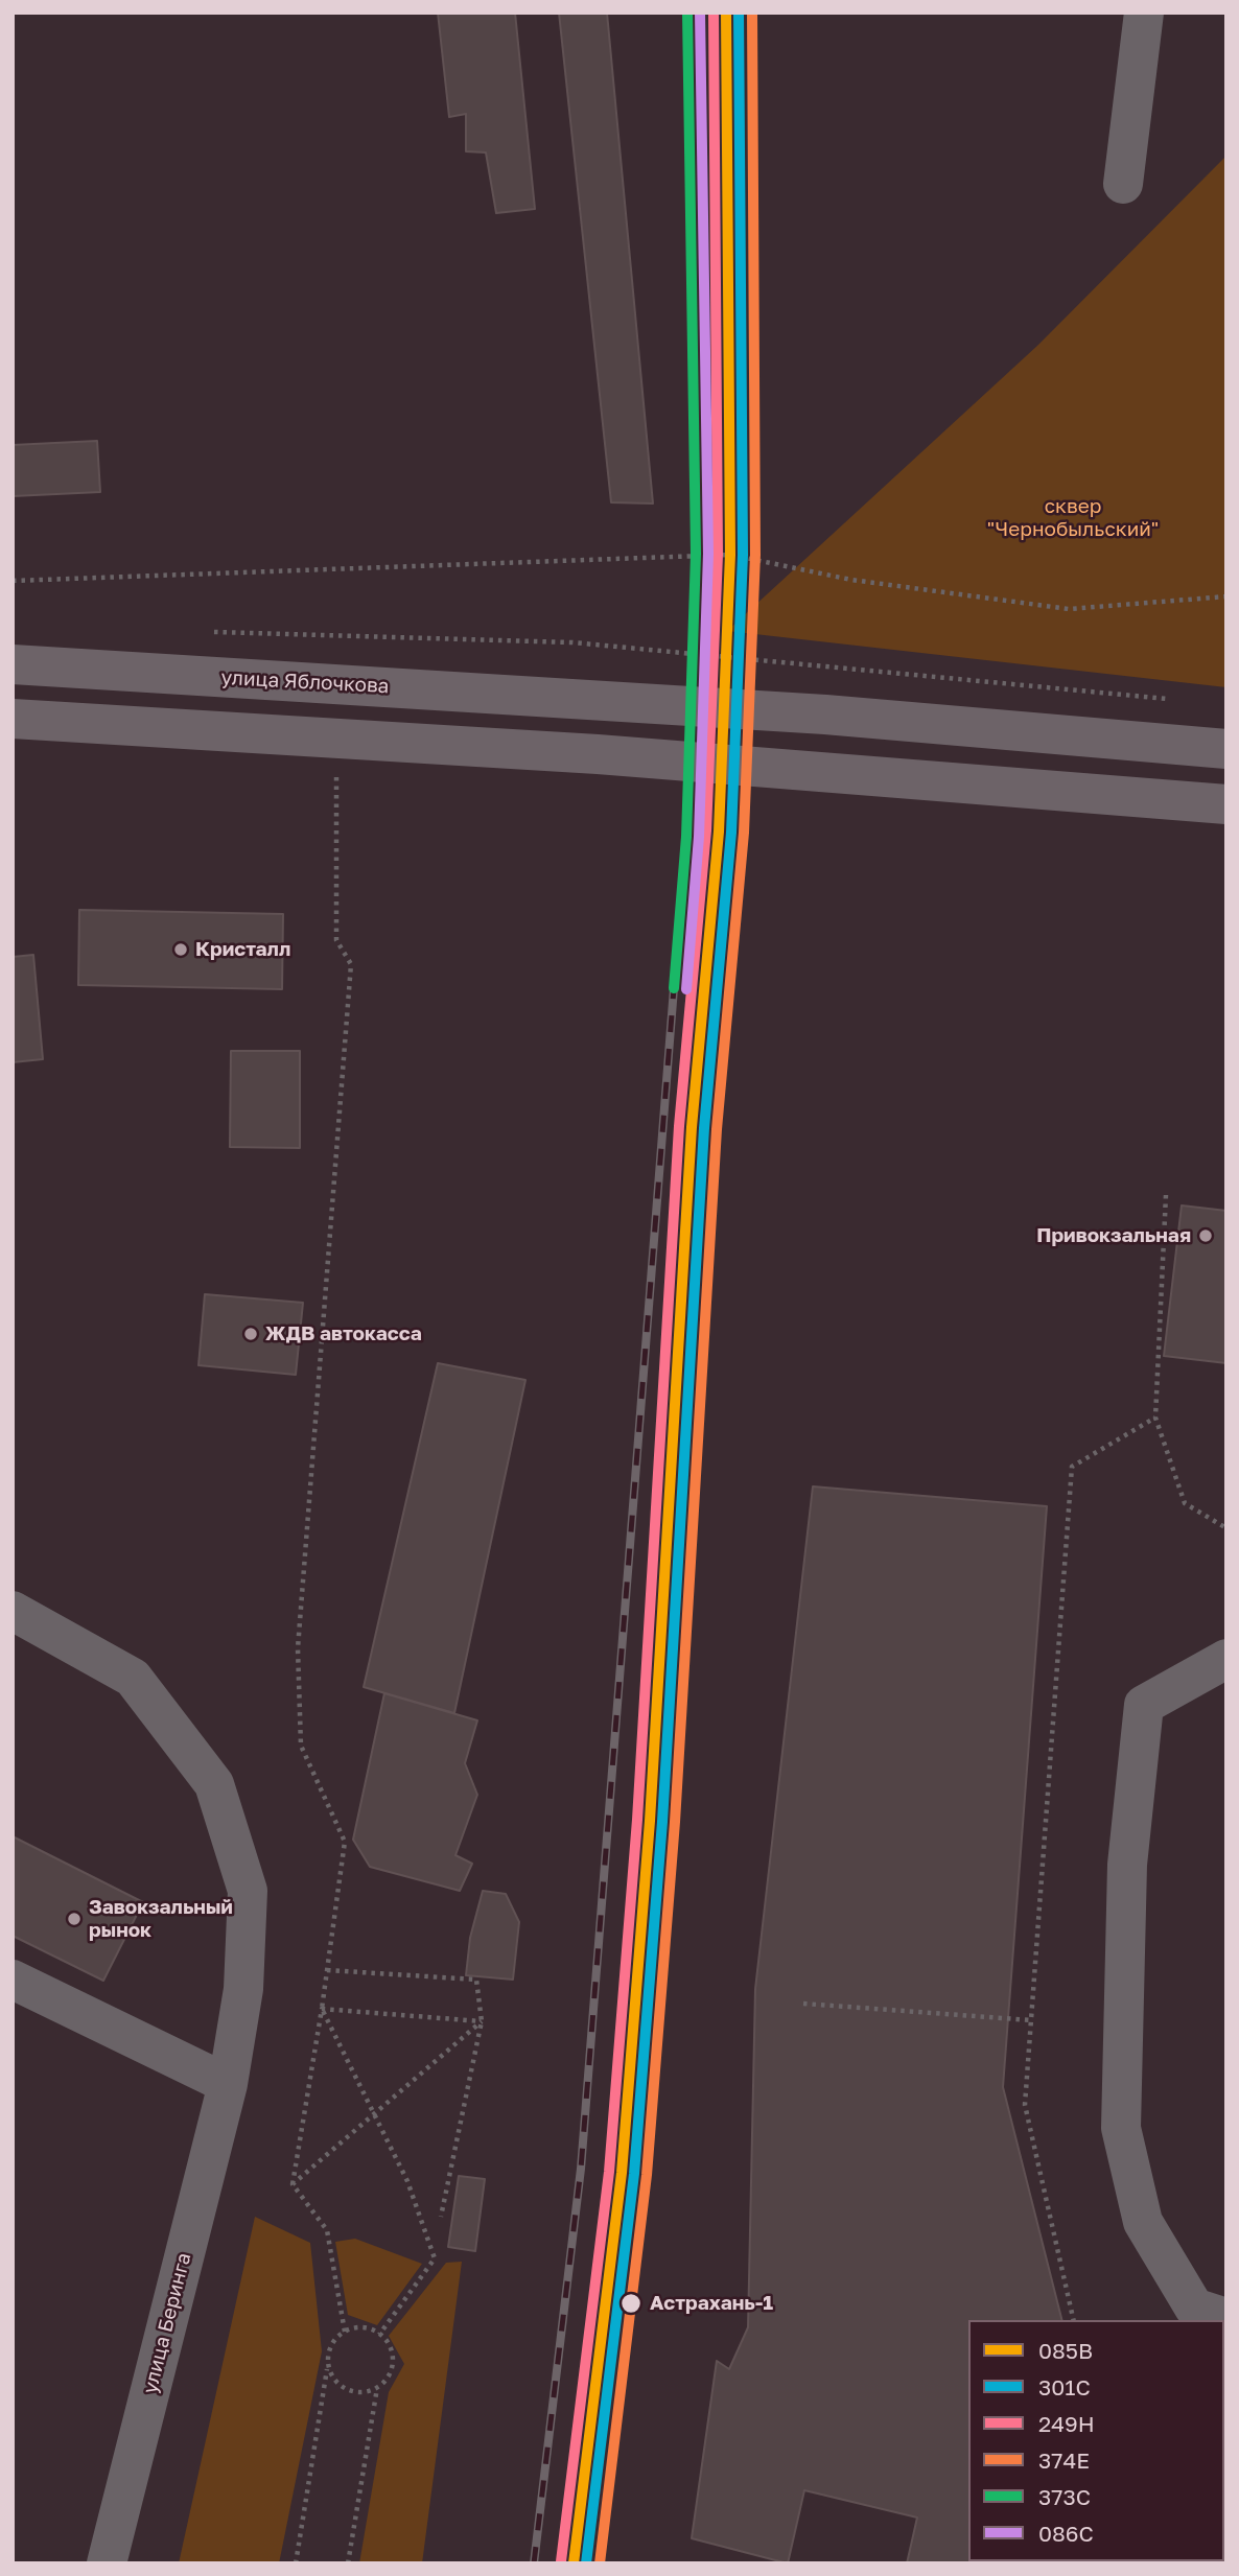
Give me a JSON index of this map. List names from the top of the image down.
{
  "streets": {
    "main road": ["улица Яблочкова"],
    "street": ["улица Беринга"]
  },
  "parks": ["сквер \"Чернобыльский\""],
  "places": [
    "Кристалл",
    "Привокзальная",
    "ЖДВ автокасса",
    "Завокзальный рынок",
    "Астрахань-1"
  ],
  "lines": [
    "transit line 085В",
    "transit line 301С",
    "transit line 249Н",
    "transit line 374Е",
    "transit line 373C",
    "transit line 086С"
  ],
  "legend": [
    "085В",
    "301С",
    "249Н",
    "374Е",
    "373C",
    "086С"
  ]
}
